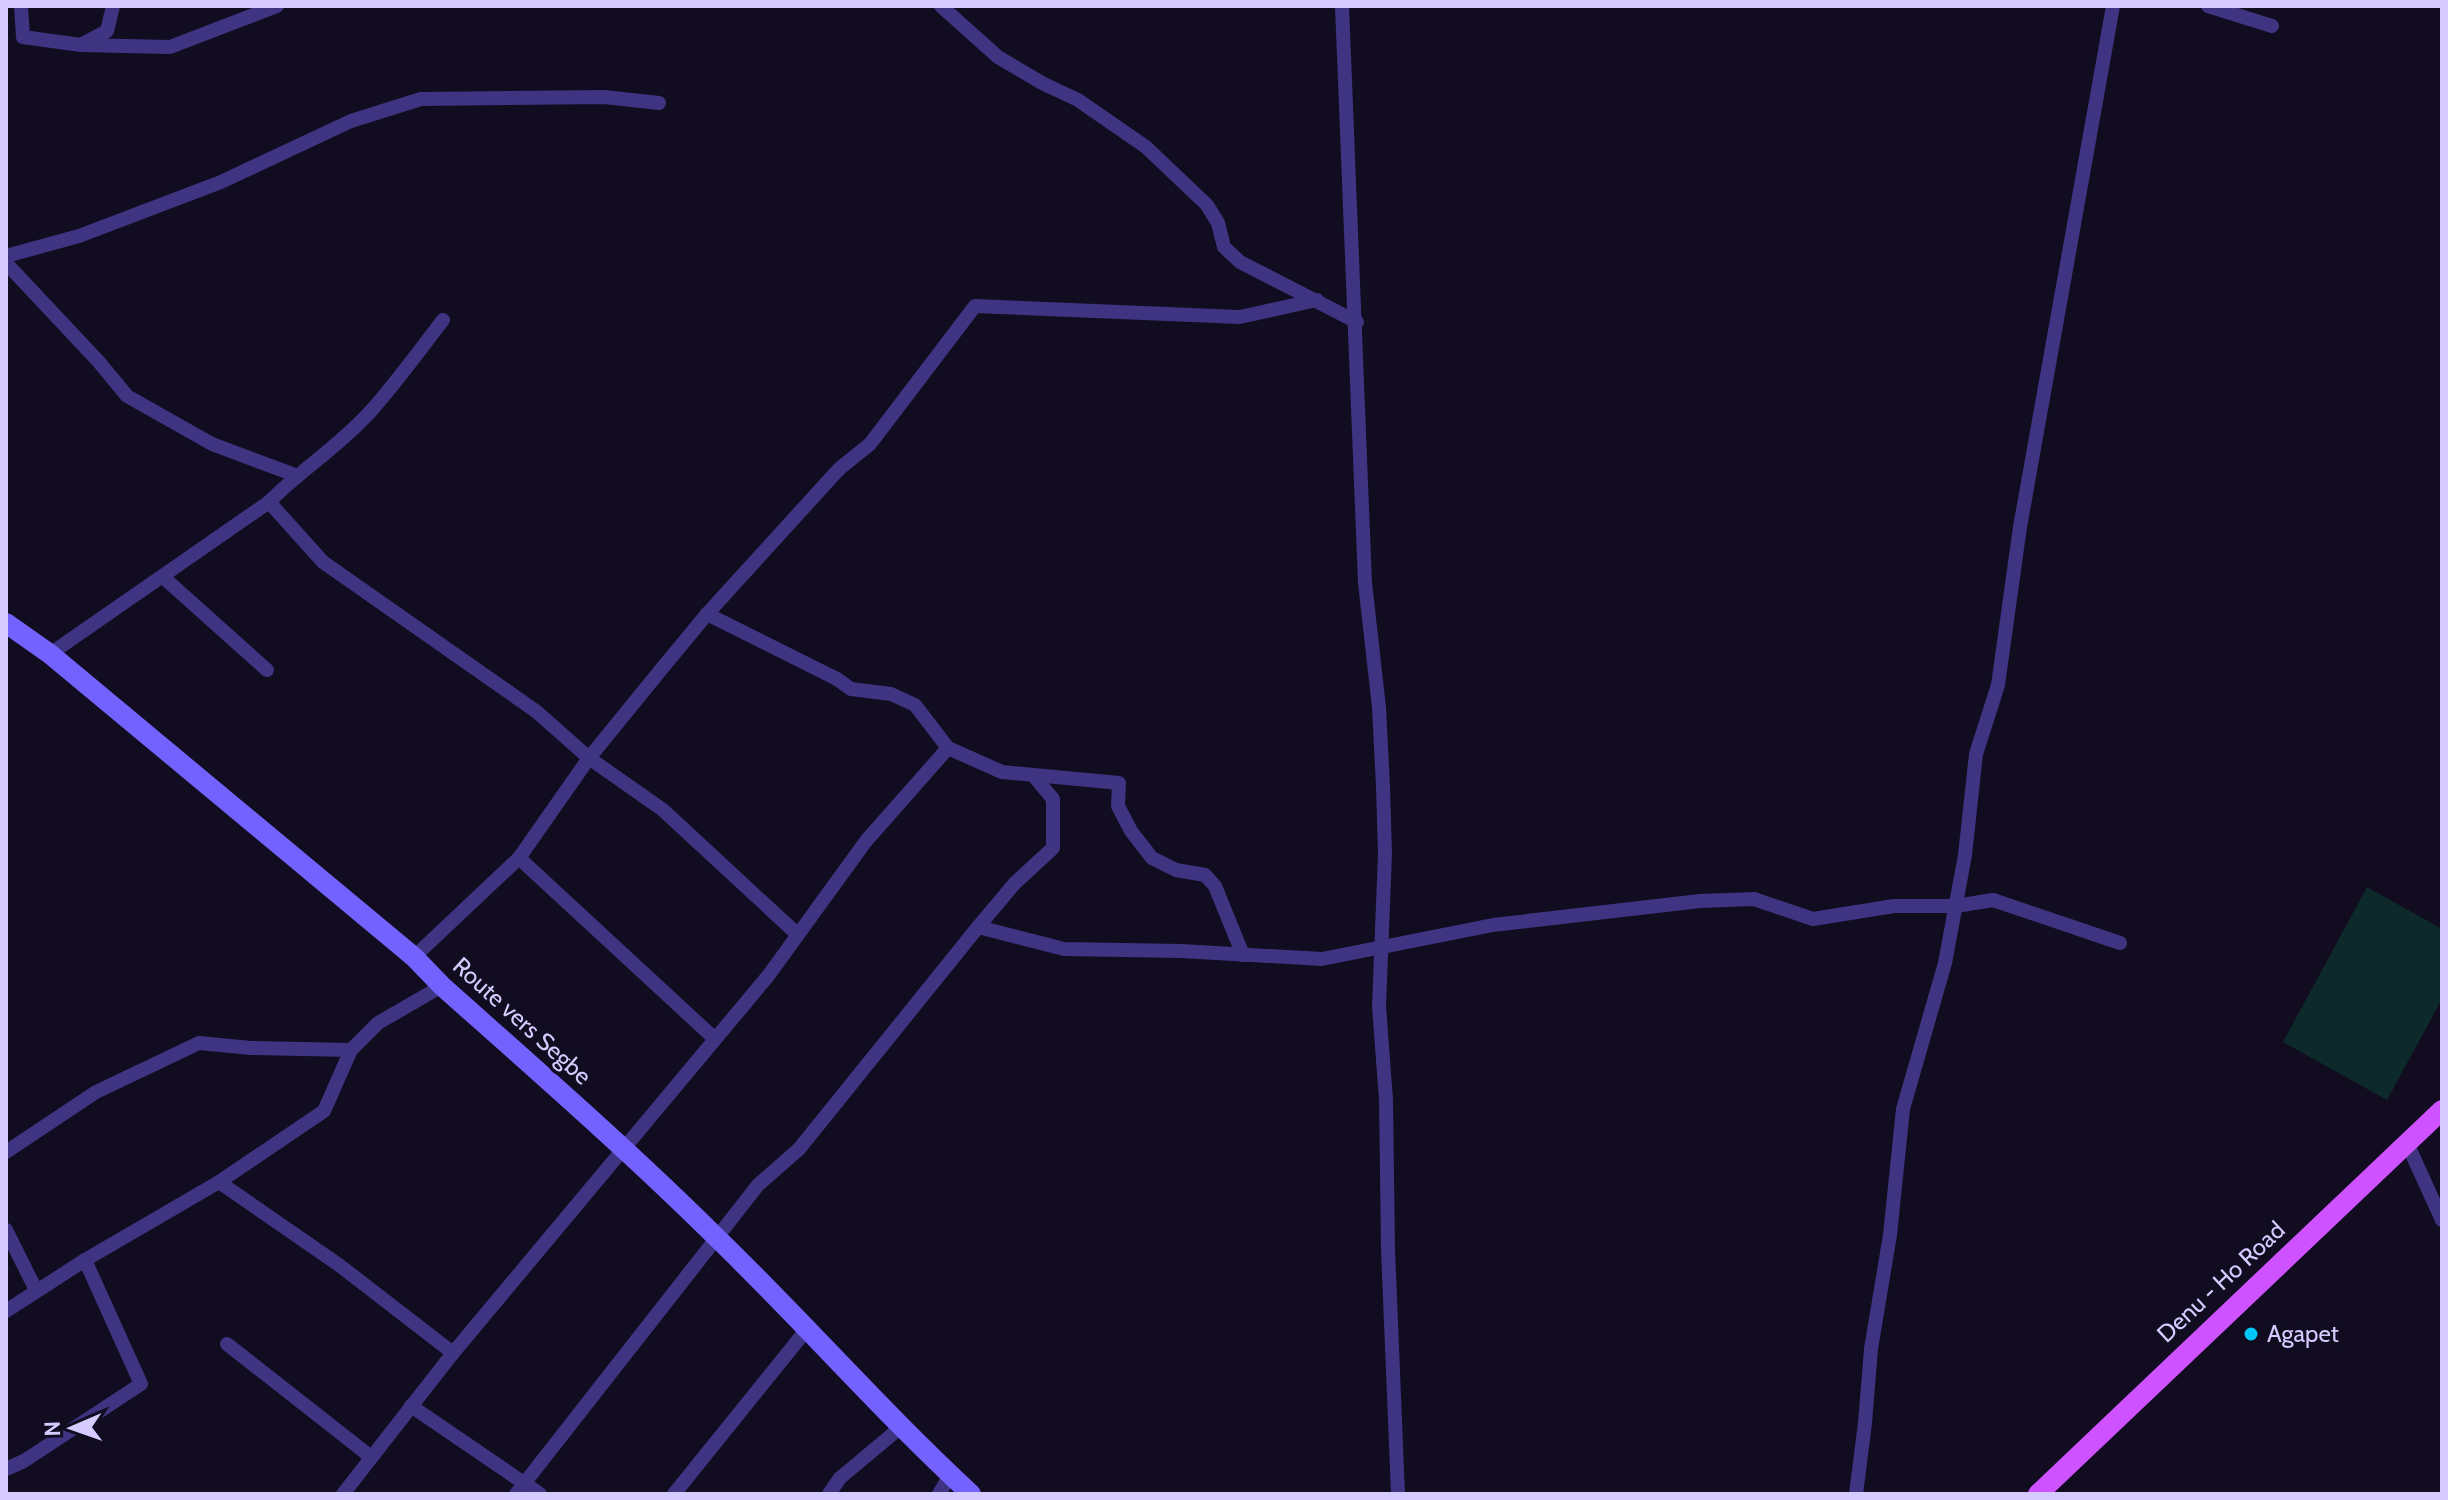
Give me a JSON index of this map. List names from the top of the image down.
{
  "streets": {
    "main road": ["Route vers Segbe", "Denu - Ho Road"]
  },
  "places": ["Agapet"],
  "north": "left"
}
